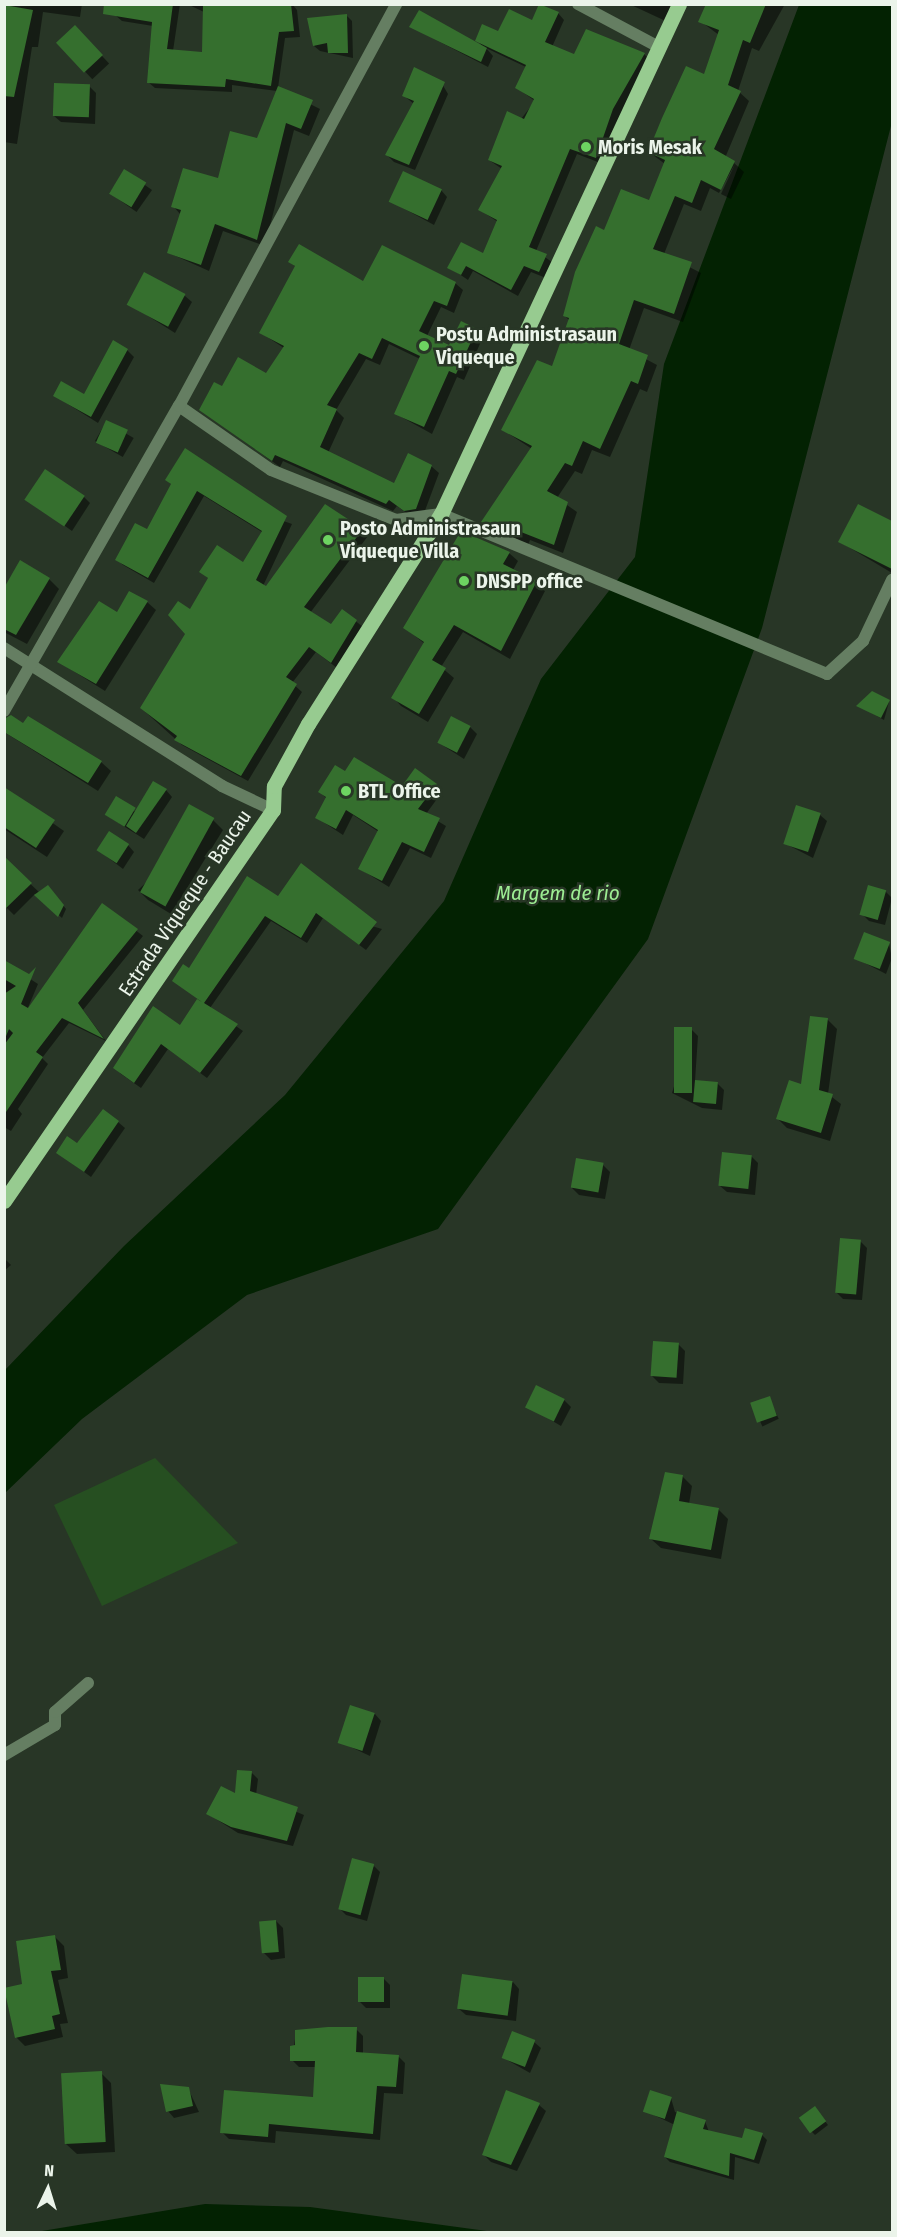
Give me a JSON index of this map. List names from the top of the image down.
{
  "streets": {
    "main road": ["Estrada Viqueque - Baucau"]
  },
  "water": ["Margem de rio"],
  "places": [
    "Moris Mesak",
    "Postu Administrasaun Viqueque",
    "Posto Administrasaun Viqueque Villa",
    "DNSPP office",
    "BTL Office"
  ],
  "north": "top"
}
